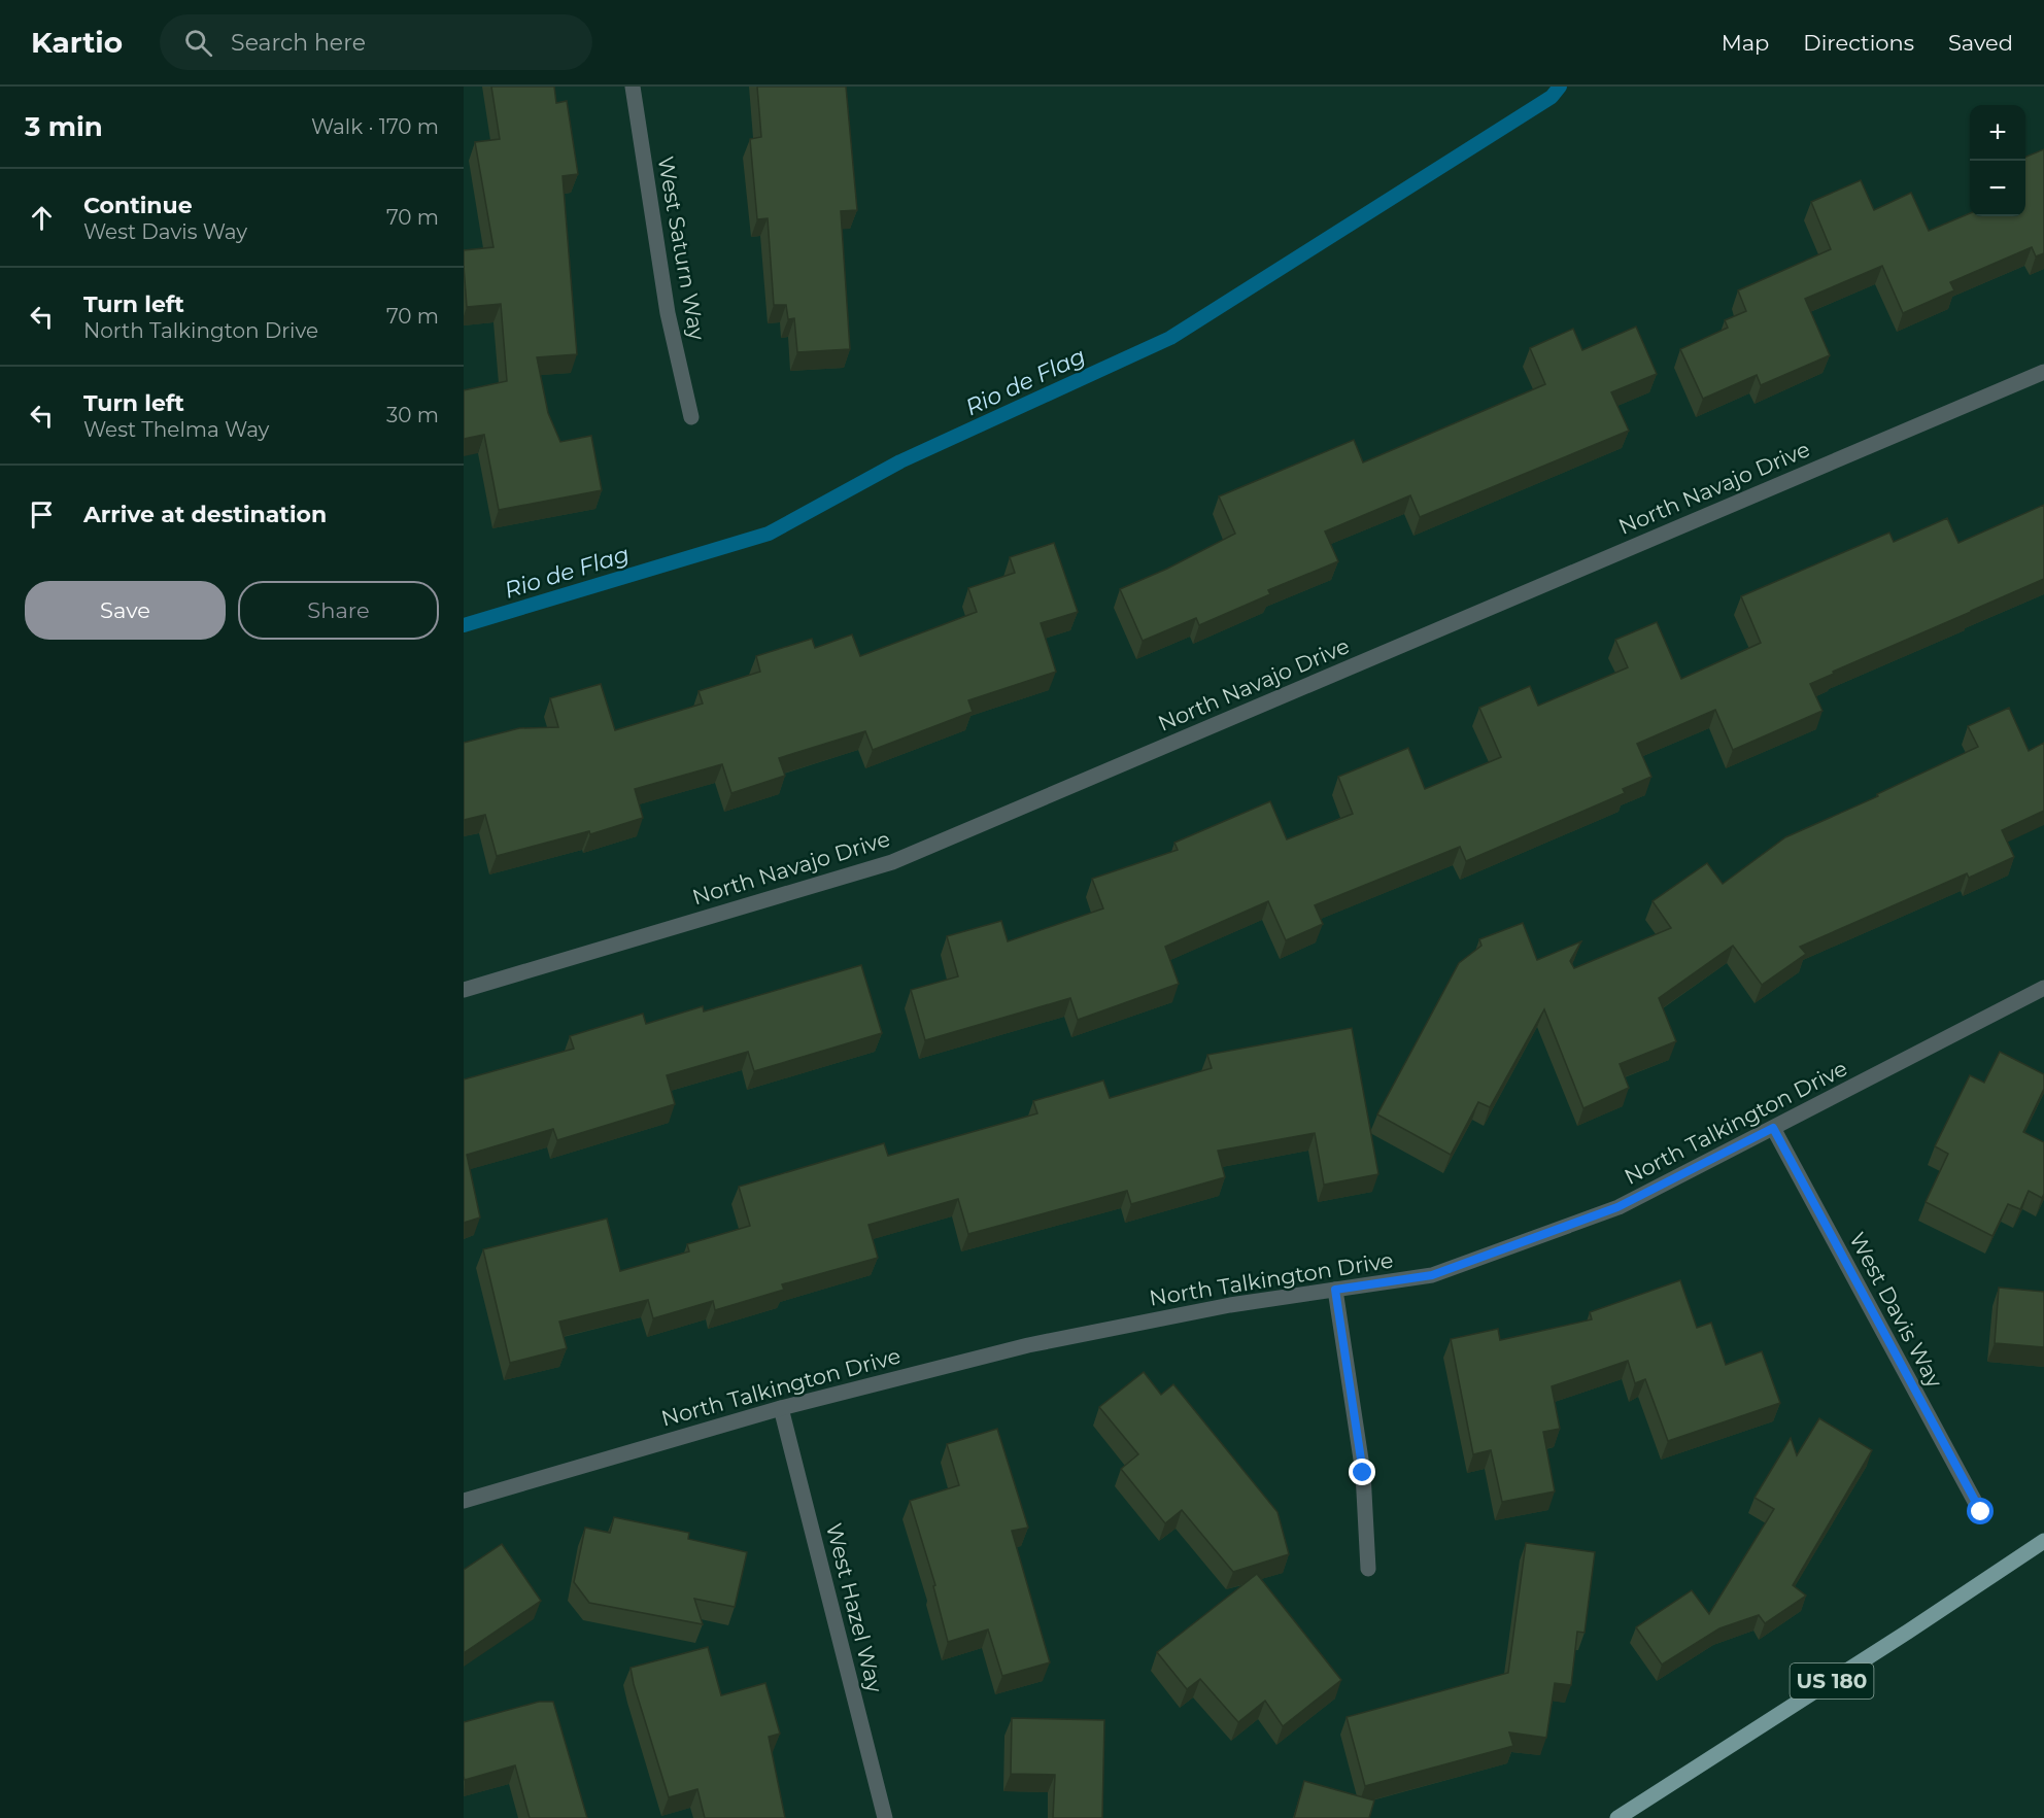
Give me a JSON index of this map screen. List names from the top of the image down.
{
  "streets": {
    "main road": ["US 180"],
    "street": [
      "West Saturn Way",
      "North Navajo Drive",
      "North Talkington Drive",
      "West Davis Way",
      "West Hazel Way"
    ]
  },
  "crossings": [
    ["North Talkington Drive", "West Davis Way"],
    ["North Talkington Drive", "West Hazel Way"]
  ],
  "water": ["Rio de Flag"],
  "page": {
    "header": "Kartio",
    "search": "Search here",
    "nav": ["Map", "Directions", "Saved"],
    "heading": ["3 min", "Walk · 170 m"],
    "map_buttons": ["+", "−"],
    "list": [
      ["Continue", "West Davis Way", "70 m"],
      ["Turn left", "North Talkington Drive", "70 m"],
      ["Turn left", "West Thelma Way", "30 m"],
      "Arrive at destination"
    ],
    "buttons": ["Save", "Share"]
  }
}
